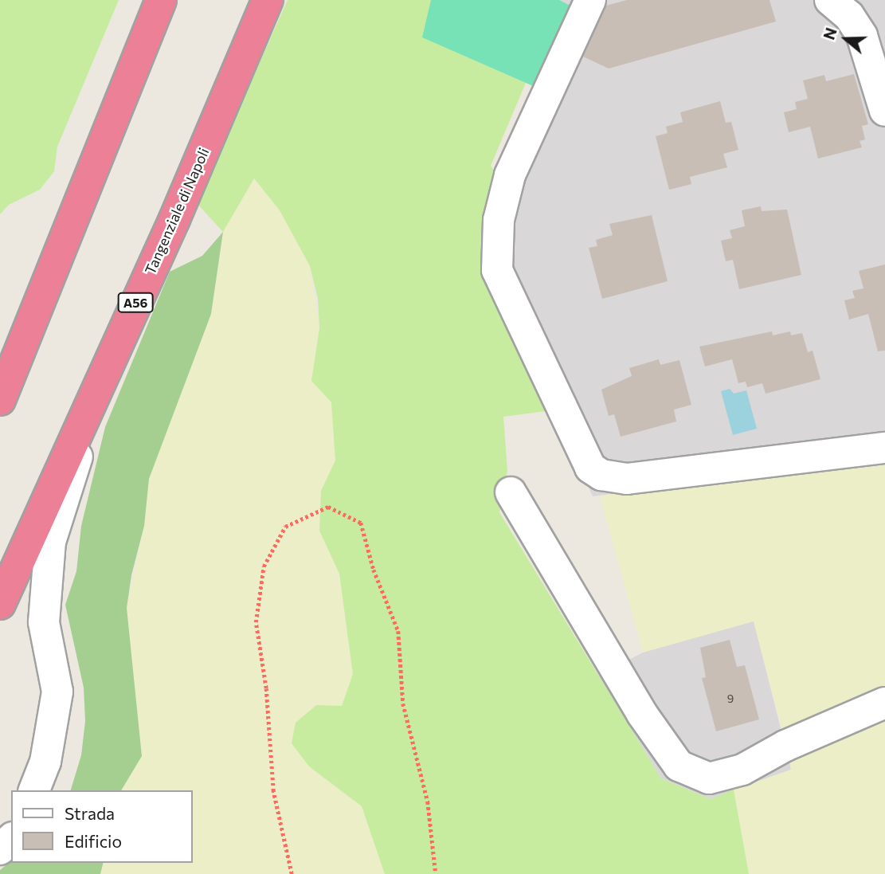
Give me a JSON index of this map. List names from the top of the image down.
{
  "streets": {
    "highway": ["Tangenziale di Napoli", "A56"]
  },
  "house_numbers": ["9"],
  "legend": ["Strada", "Edificio"],
  "north": "left"
}
